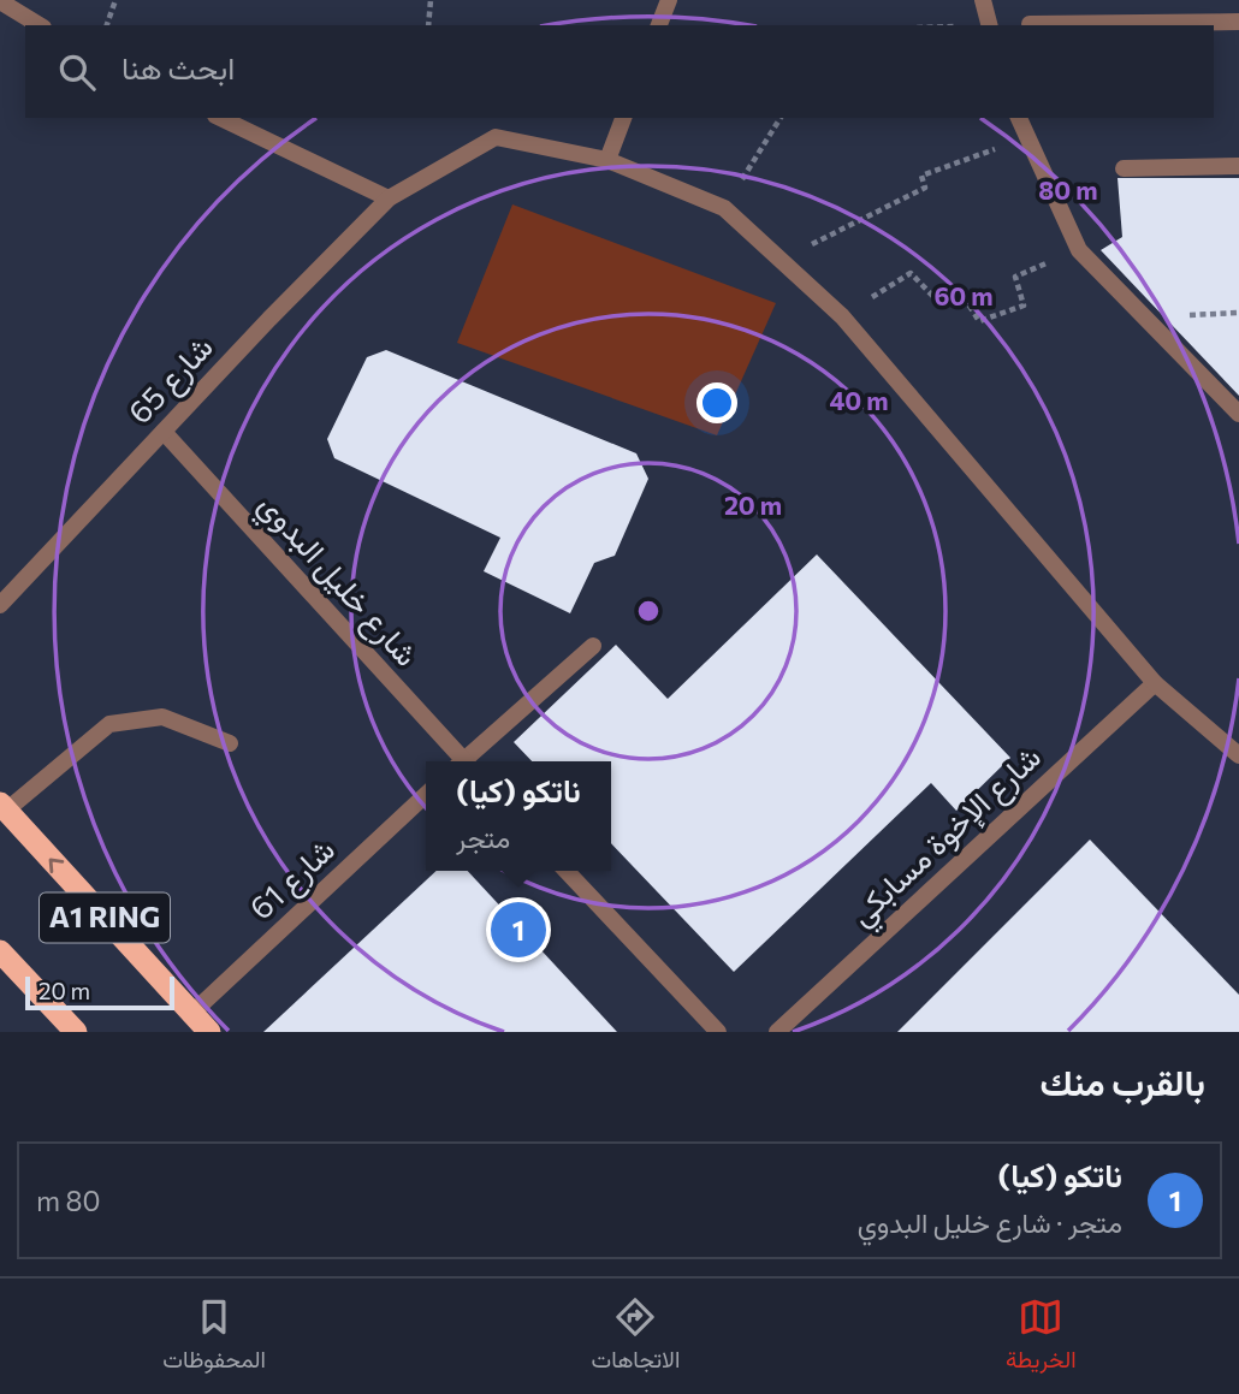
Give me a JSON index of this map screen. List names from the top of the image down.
{
  "streets": {
    "highway": ["A1 RING"],
    "street": [
      "شارع 65",
      "شارع خليل البدوي",
      "شارع الإخوة مسابكي",
      "شارع 61"
    ]
  },
  "crossings": [
    ["شارع 65", "شارع خليل البدوي"],
    ["شارع 61", "A1 RING"]
  ],
  "scale_bar": "20 m",
  "page": {
    "search": "ابحث هنا",
    "popup": ["ناتكو (كيا)", "متجر"],
    "pins": "1",
    "scale": "20 m",
    "heading": "بالقرب منك",
    "list": [
      {
        "mark": "1",
        "name": "ناتكو (كيا)",
        "note": "متجر · شارع خليل البدوي",
        "value": "80 m"
      }
    ],
    "nav": ["الخريطة", "الاتجاهات", "المحفوظات"]
  },
  "rings": [
    "80 m",
    "60 m",
    "40 m",
    "20 m"
  ]
}
